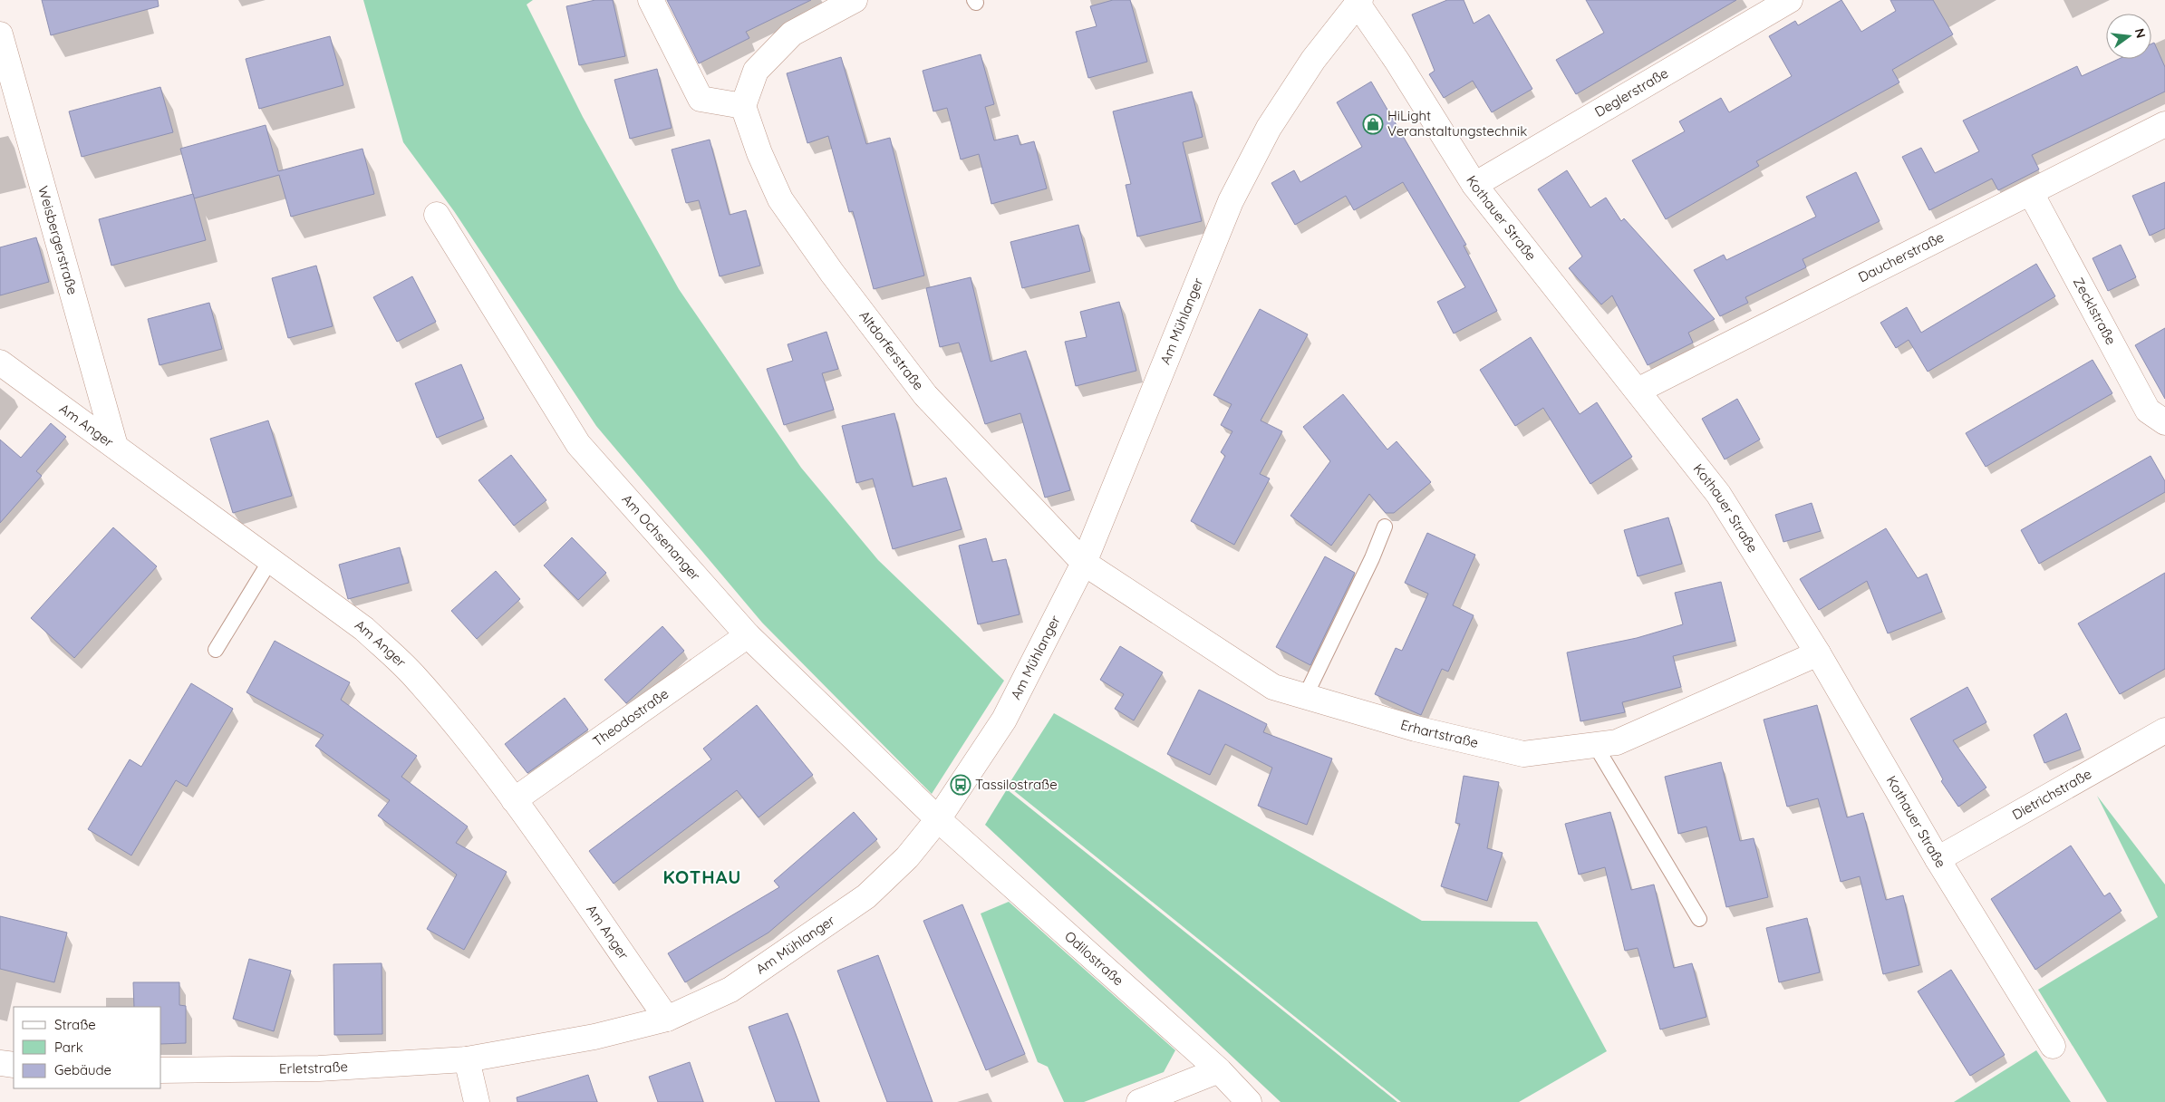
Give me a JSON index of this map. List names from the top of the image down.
{
  "streets": {
    "street": [
      "Deglerstraße",
      "Kothauer Straße",
      "Weisbergerstraße",
      "Daucherstraße",
      "Zecklstraße",
      "Am Mühlanger",
      "Altdorferstraße",
      "Am Anger",
      "Am Ochsenanger",
      "Theodostraße",
      "Erhartstraße",
      "Dietrichstraße",
      "Odilostraße",
      "Erletstraße"
    ]
  },
  "crossings": [
    ["Deglerstraße", "Kothauer Straße"],
    ["Kothauer Straße", "Daucherstraße"],
    ["Kothauer Straße", "Am Mühlanger"],
    ["Kothauer Straße", "Erhartstraße"],
    ["Kothauer Straße", "Dietrichstraße"],
    ["Weisbergerstraße", "Am Anger"],
    ["Daucherstraße", "Zecklstraße"],
    ["Am Mühlanger", "Altdorferstraße"],
    ["Am Mühlanger", "Am Anger"],
    ["Am Mühlanger", "Am Ochsenanger"],
    ["Am Mühlanger", "Erhartstraße"],
    ["Am Mühlanger", "Odilostraße"],
    ["Am Mühlanger", "Erletstraße"],
    ["Altdorferstraße", "Erhartstraße"],
    ["Am Anger", "Theodostraße"],
    ["Am Ochsenanger", "Theodostraße"],
    ["Am Ochsenanger", "Odilostraße"]
  ],
  "districts": ["KOTHAU"],
  "places": {
    "shop": ["HiLight Veranstaltungstechnik"],
    "bus stop": ["Tassilostraße"]
  },
  "legend": ["Straße", "Park", "Gebäude"],
  "north": "right"
}
